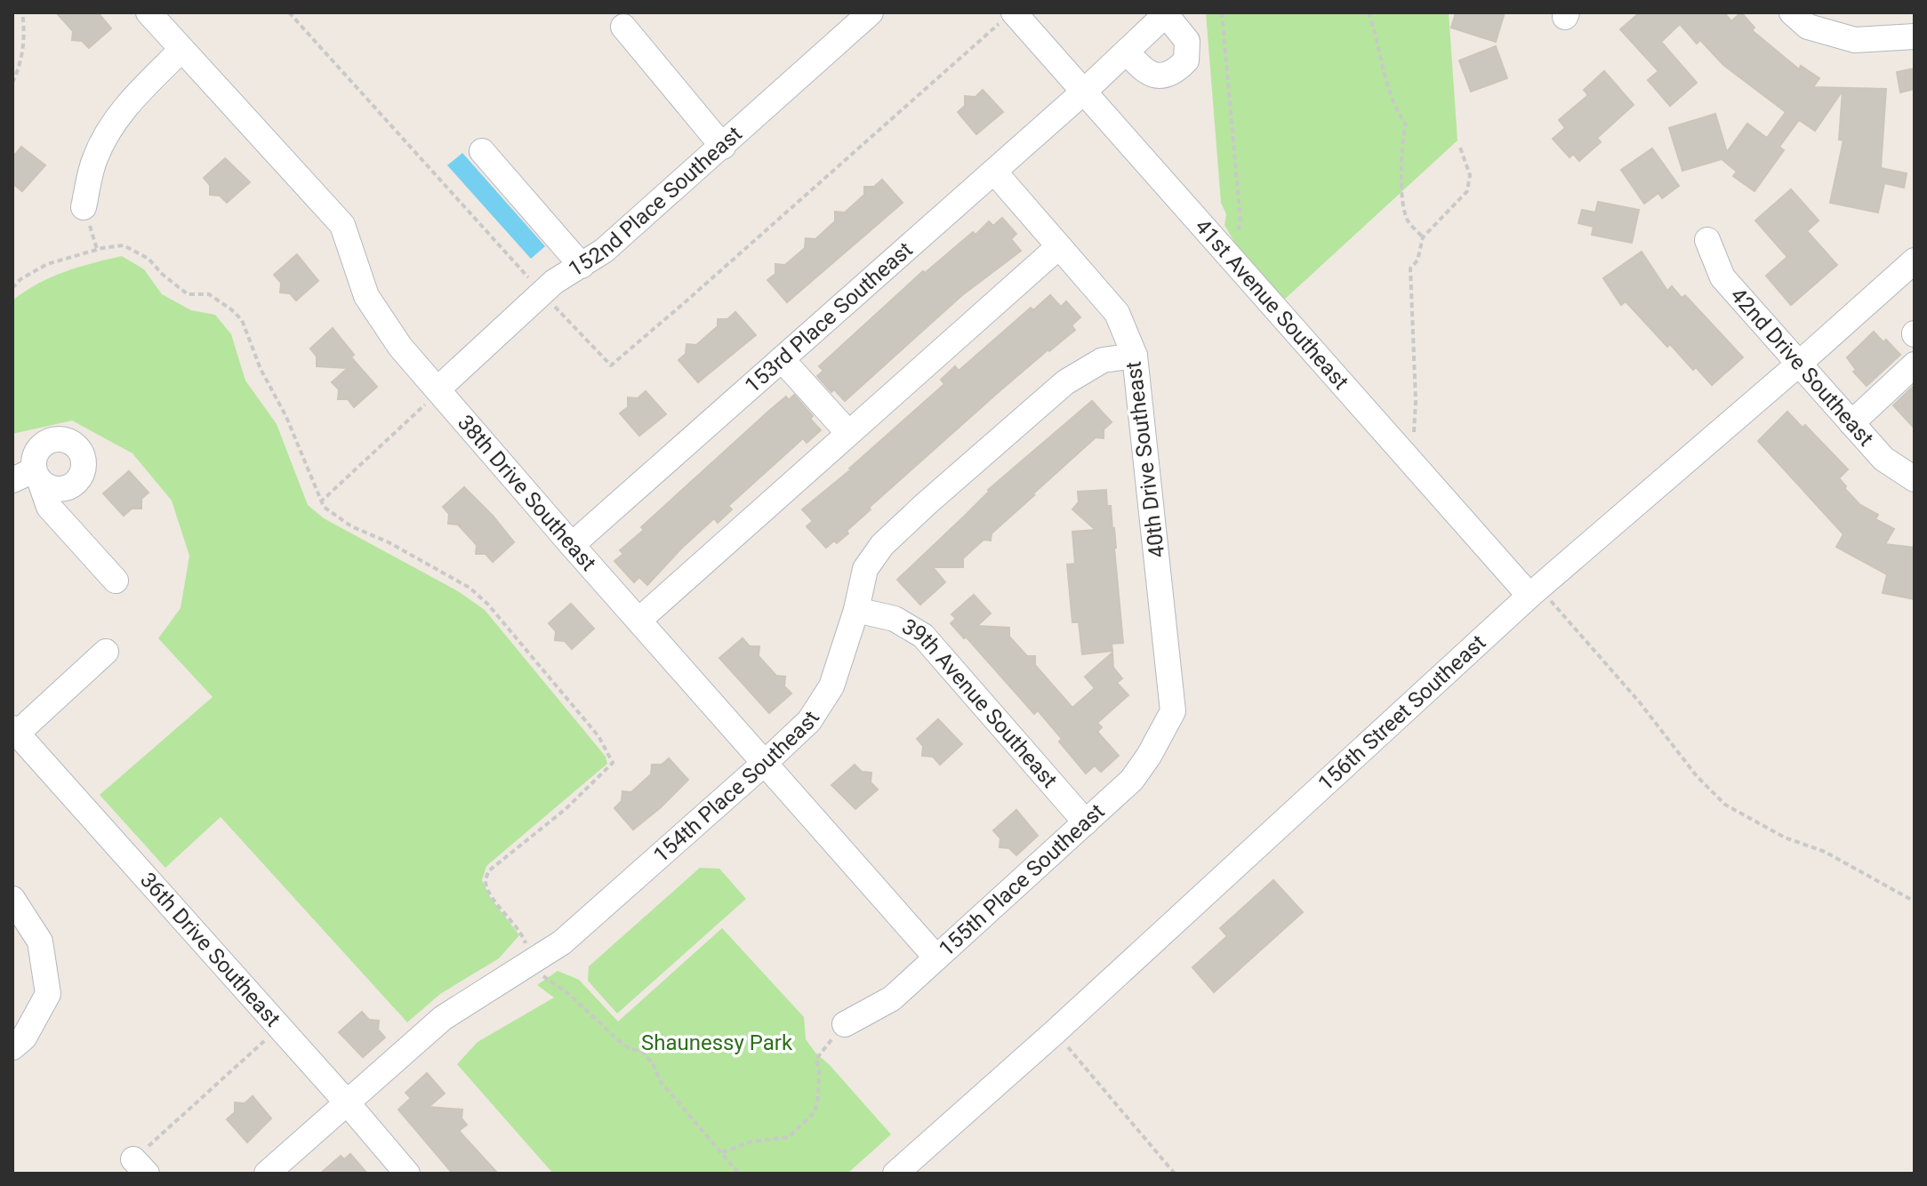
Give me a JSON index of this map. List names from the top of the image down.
{
  "streets": {
    "street": [
      "152nd Place Southeast",
      "41st Avenue Southeast",
      "153rd Place Southeast",
      "42nd Drive Southeast",
      "40th Drive Southeast",
      "38th Drive Southeast",
      "39th Avenue Southeast",
      "156th Street Southeast",
      "154th Place Southeast",
      "155th Place Southeast",
      "36th Drive Southeast"
    ]
  },
  "crossings": [
    ["152nd Place Southeast", "38th Drive Southeast"],
    ["41st Avenue Southeast", "153rd Place Southeast"],
    ["41st Avenue Southeast", "156th Street Southeast"],
    ["153rd Place Southeast", "40th Drive Southeast"],
    ["153rd Place Southeast", "38th Drive Southeast"],
    ["42nd Drive Southeast", "156th Street Southeast"],
    ["40th Drive Southeast", "154th Place Southeast"],
    ["40th Drive Southeast", "155th Place Southeast"],
    ["38th Drive Southeast", "154th Place Southeast"],
    ["38th Drive Southeast", "155th Place Southeast"],
    ["39th Avenue Southeast", "154th Place Southeast"],
    ["39th Avenue Southeast", "155th Place Southeast"],
    ["154th Place Southeast", "36th Drive Southeast"]
  ],
  "parks": ["Shaunessy Park"]
}
